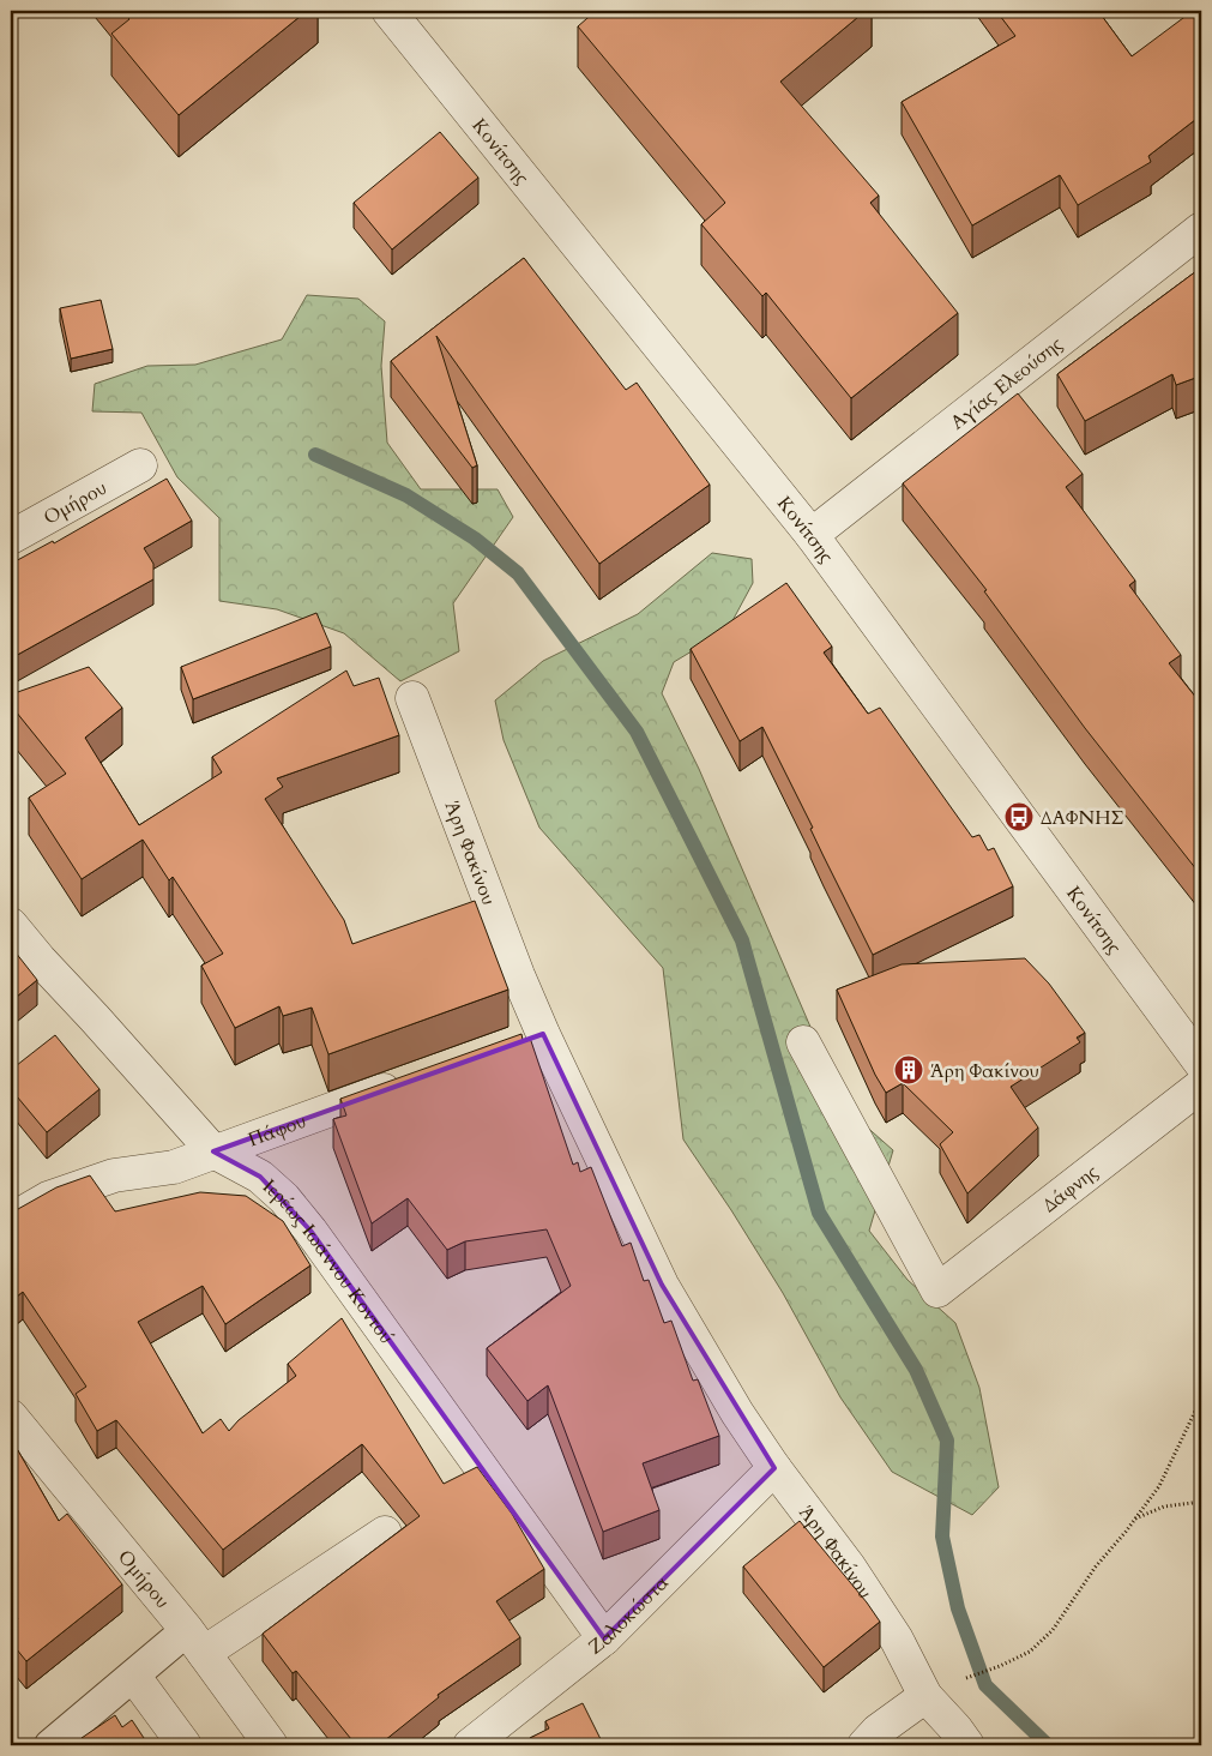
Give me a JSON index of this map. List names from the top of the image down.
{
  "streets": {
    "street": [
      "Κονίτσης",
      "Αγίας Ελεούσης",
      "Ομήρου",
      "Άρη Φακίνου",
      "Πάφου",
      "Δάφνης",
      "Ιερέως Ιωάννου Κοντού",
      "Ζαλοκώστα"
    ]
  },
  "crossings": [
    ["Κονίτσης", "Αγίας Ελεούσης"],
    ["Άρη Φακίνου", "Ζαλοκώστα"],
    ["Πάφου", "Ιερέως Ιωάννου Κοντού"],
    ["Ιερέως Ιωάννου Κοντού", "Ζαλοκώστα"]
  ],
  "places": {
    "bus stop": ["ΔΑΦΝΗΣ"],
    "building": ["Άρη Φακίνου"]
  }
}
